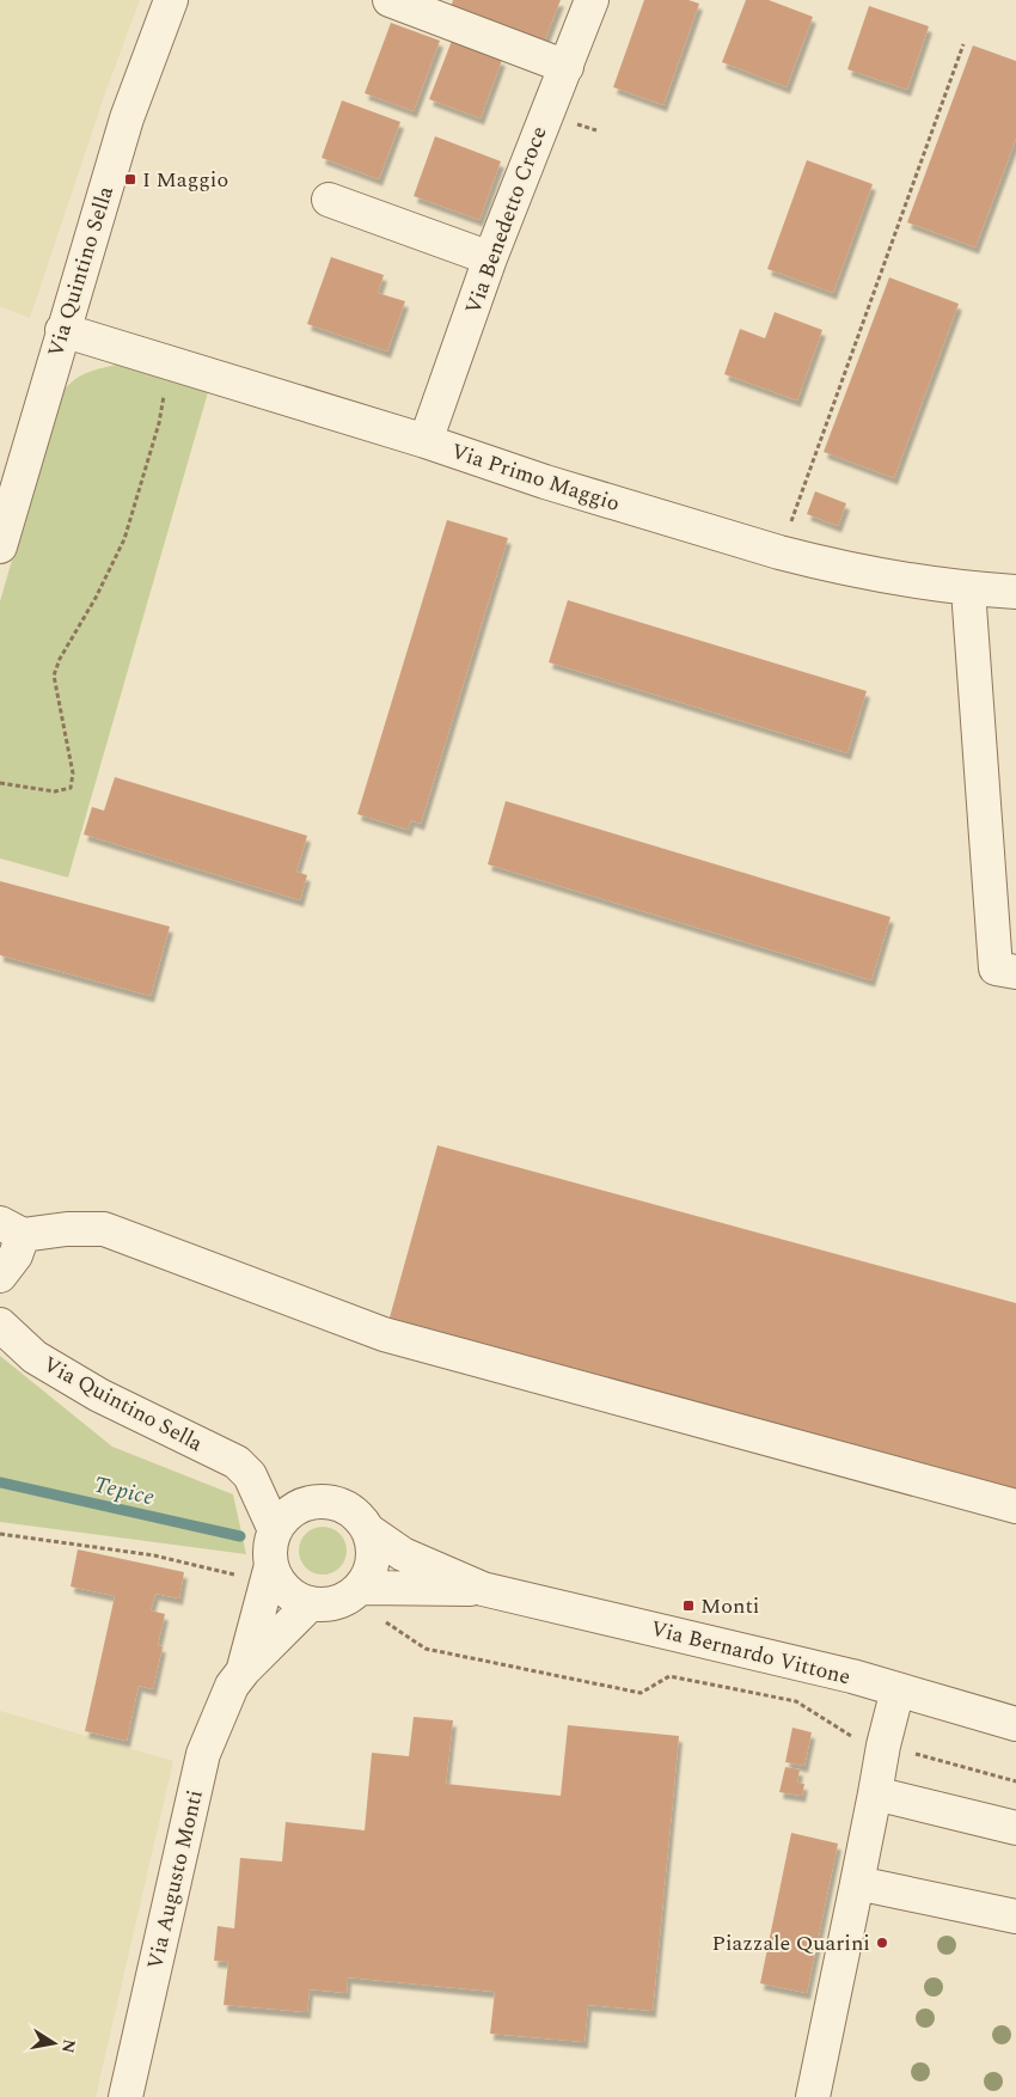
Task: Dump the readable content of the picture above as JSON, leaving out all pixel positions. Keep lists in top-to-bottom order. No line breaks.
{"streets":{"street":["Via Benedetto Croce","Via Quintino Sella","Via Primo Maggio","Via Bernardo Vittone","Via Augusto Monti"]},"crossings":[["Via Benedetto Croce","Via Primo Maggio"],["Via Quintino Sella","Via Primo Maggio"],["Via Quintino Sella","Via Bernardo Vittone"],["Via Quintino Sella","Via Augusto Monti"],["Via Bernardo Vittone","Via Augusto Monti"]],"water":["Tepice"],"places":{"transit":["I Maggio","Monti"],"other":["Piazzale Quarini"]},"north":"right"}
